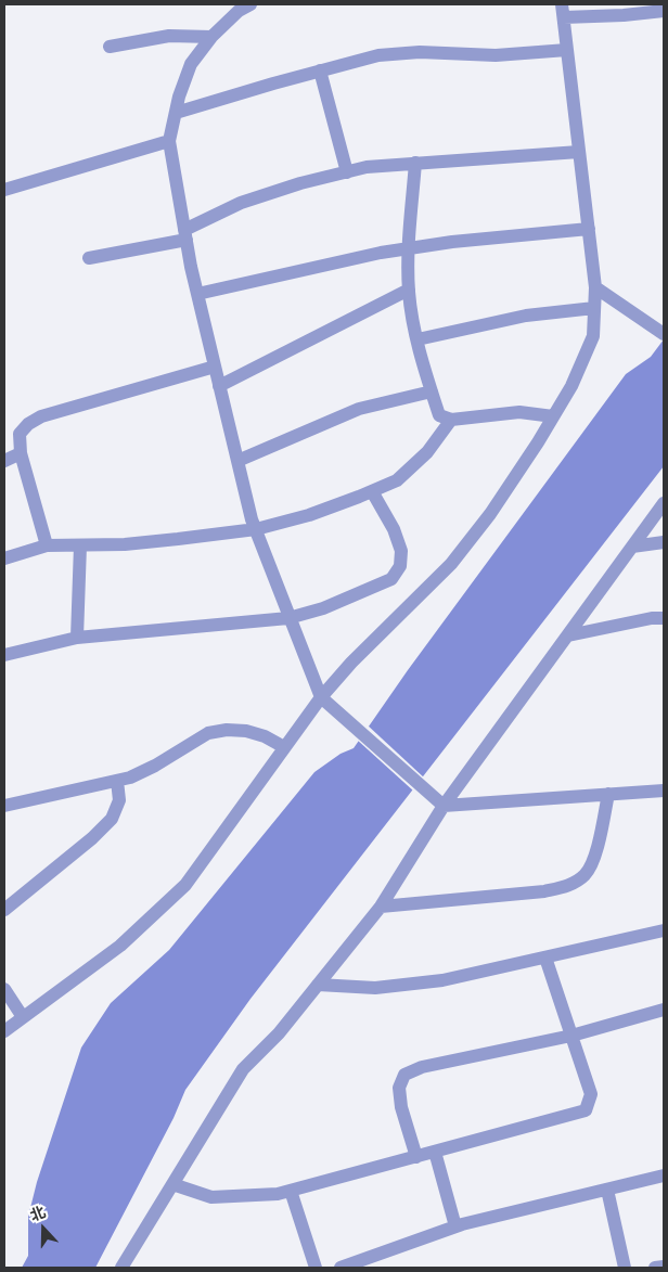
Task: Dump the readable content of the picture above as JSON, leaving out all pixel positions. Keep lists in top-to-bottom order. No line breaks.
{"north":"top"}
